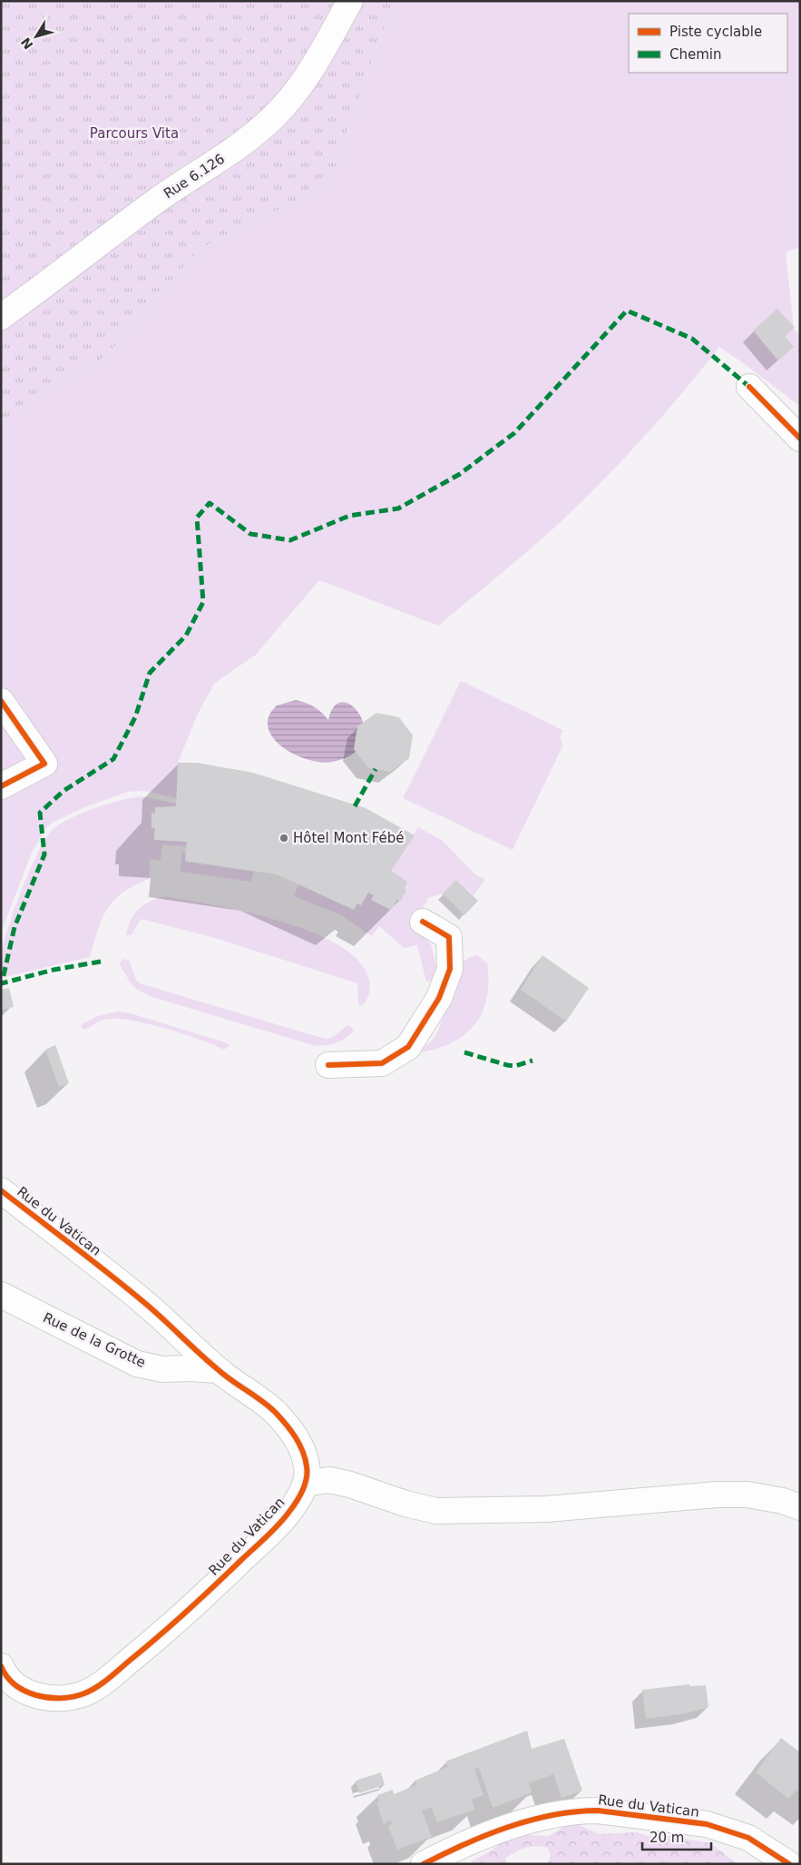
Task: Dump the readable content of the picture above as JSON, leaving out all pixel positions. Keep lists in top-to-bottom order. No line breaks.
{"streets":{"street":["Rue 6.126","Rue du Vatican","Rue de la Grotte"]},"crossings":[["Rue du Vatican","Rue de la Grotte"]],"parks":["Parcours Vita"],"places":["Hôtel Mont Fébé"],"legend":["Piste cyclable","Chemin"],"scale_bar":"20 m","north":"bottom left"}
